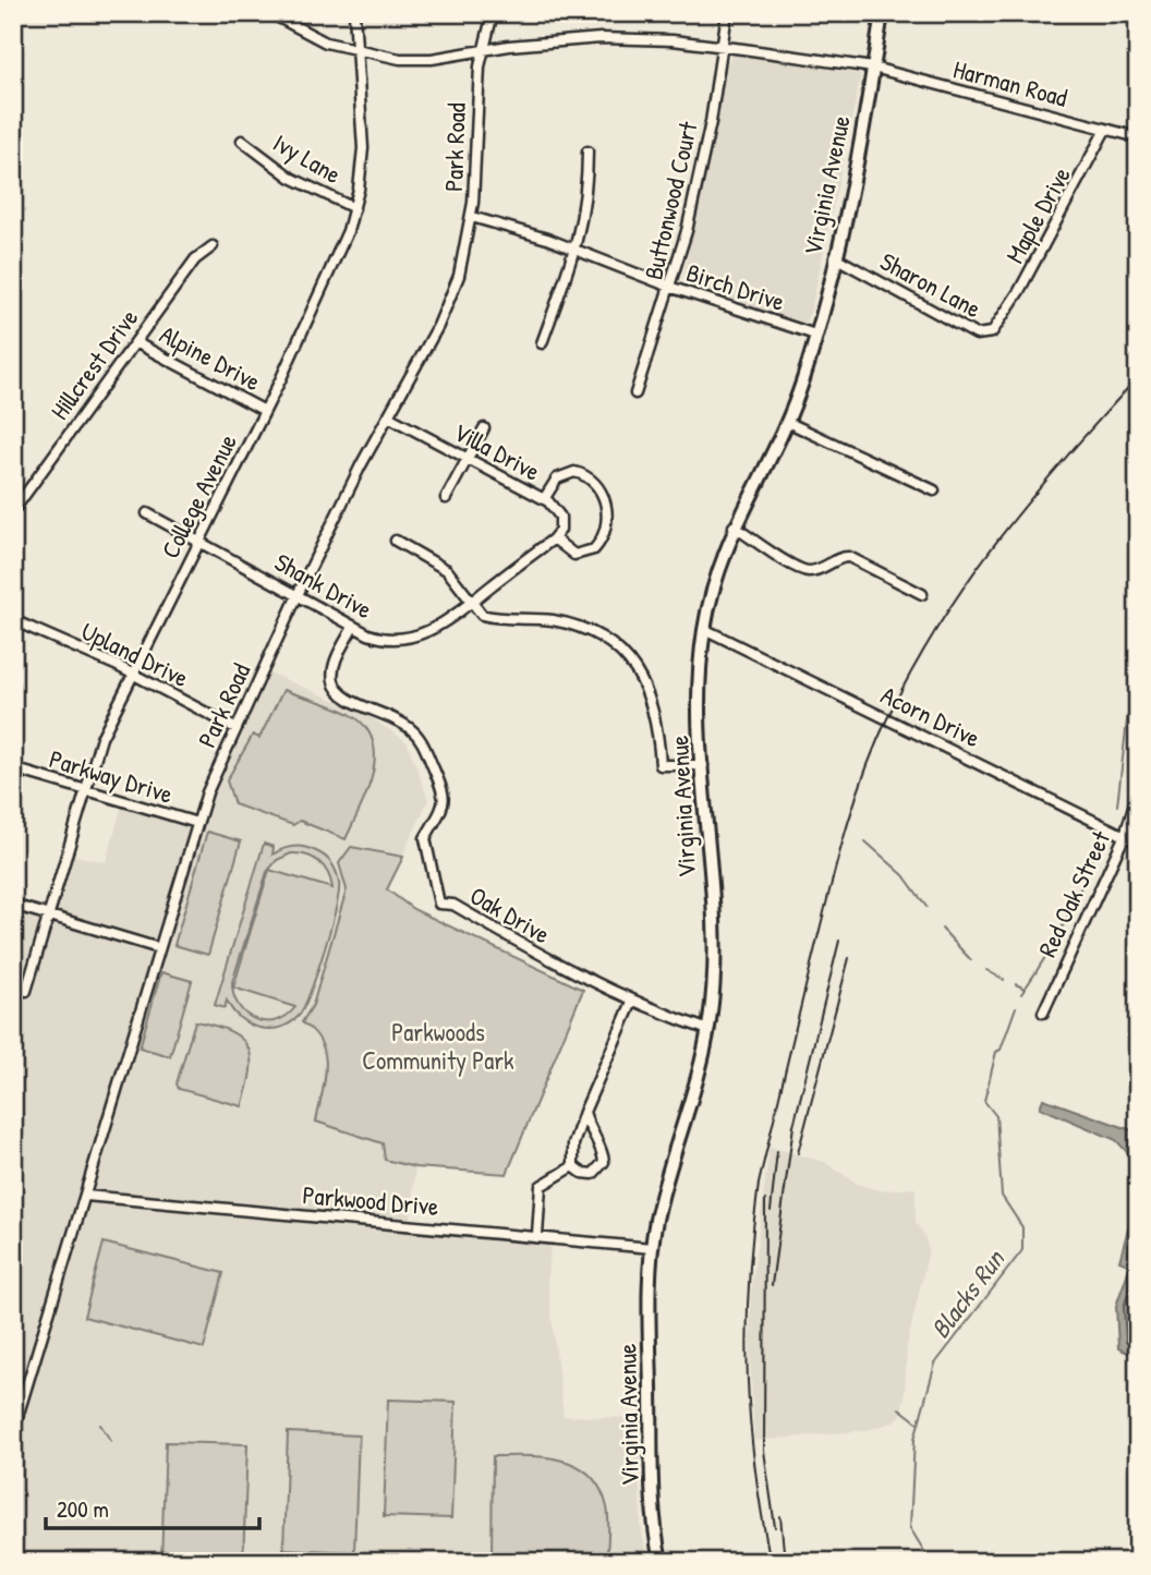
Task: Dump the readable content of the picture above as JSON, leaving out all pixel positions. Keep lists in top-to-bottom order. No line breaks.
{"streets":{"main road":["Virginia Avenue"],"street":["Harman Road","Park Road","Ivy Lane","Buttonwood Court","Maple Drive","Sharon Lane","Birch Drive","Alpine Drive","Hillcrest Drive","Villa Drive","College Avenue","Shank Drive","Upland Drive","Acorn Drive","Parkway Drive","Red Oak Street","Oak Drive","Parkwood Drive"]},"crossings":[["Harman Road","Park Road"],["Harman Road","Virginia Avenue"],["Harman Road","Buttonwood Court"],["Harman Road","Maple Drive"],["Harman Road","College Avenue"],["Park Road","Birch Drive"],["Park Road","Villa Drive"],["Park Road","Shank Drive"],["Park Road","Upland Drive"],["Park Road","Parkway Drive"],["Park Road","Parkwood Drive"],["Ivy Lane","College Avenue"],["Virginia Avenue","Sharon Lane"],["Virginia Avenue","Birch Drive"],["Virginia Avenue","Acorn Drive"],["Virginia Avenue","Oak Drive"],["Virginia Avenue","Parkwood Drive"],["Buttonwood Court","Birch Drive"],["Maple Drive","Sharon Lane"],["Alpine Drive","Hillcrest Drive"],["Alpine Drive","College Avenue"],["Villa Drive","Shank Drive"],["College Avenue","Shank Drive"],["College Avenue","Upland Drive"],["College Avenue","Parkway Drive"],["Shank Drive","Oak Drive"],["Acorn Drive","Red Oak Street"]],"water":["Blacks Run"],"parks":["Parkwoods Community Park"],"scale_bar":"200 m"}
